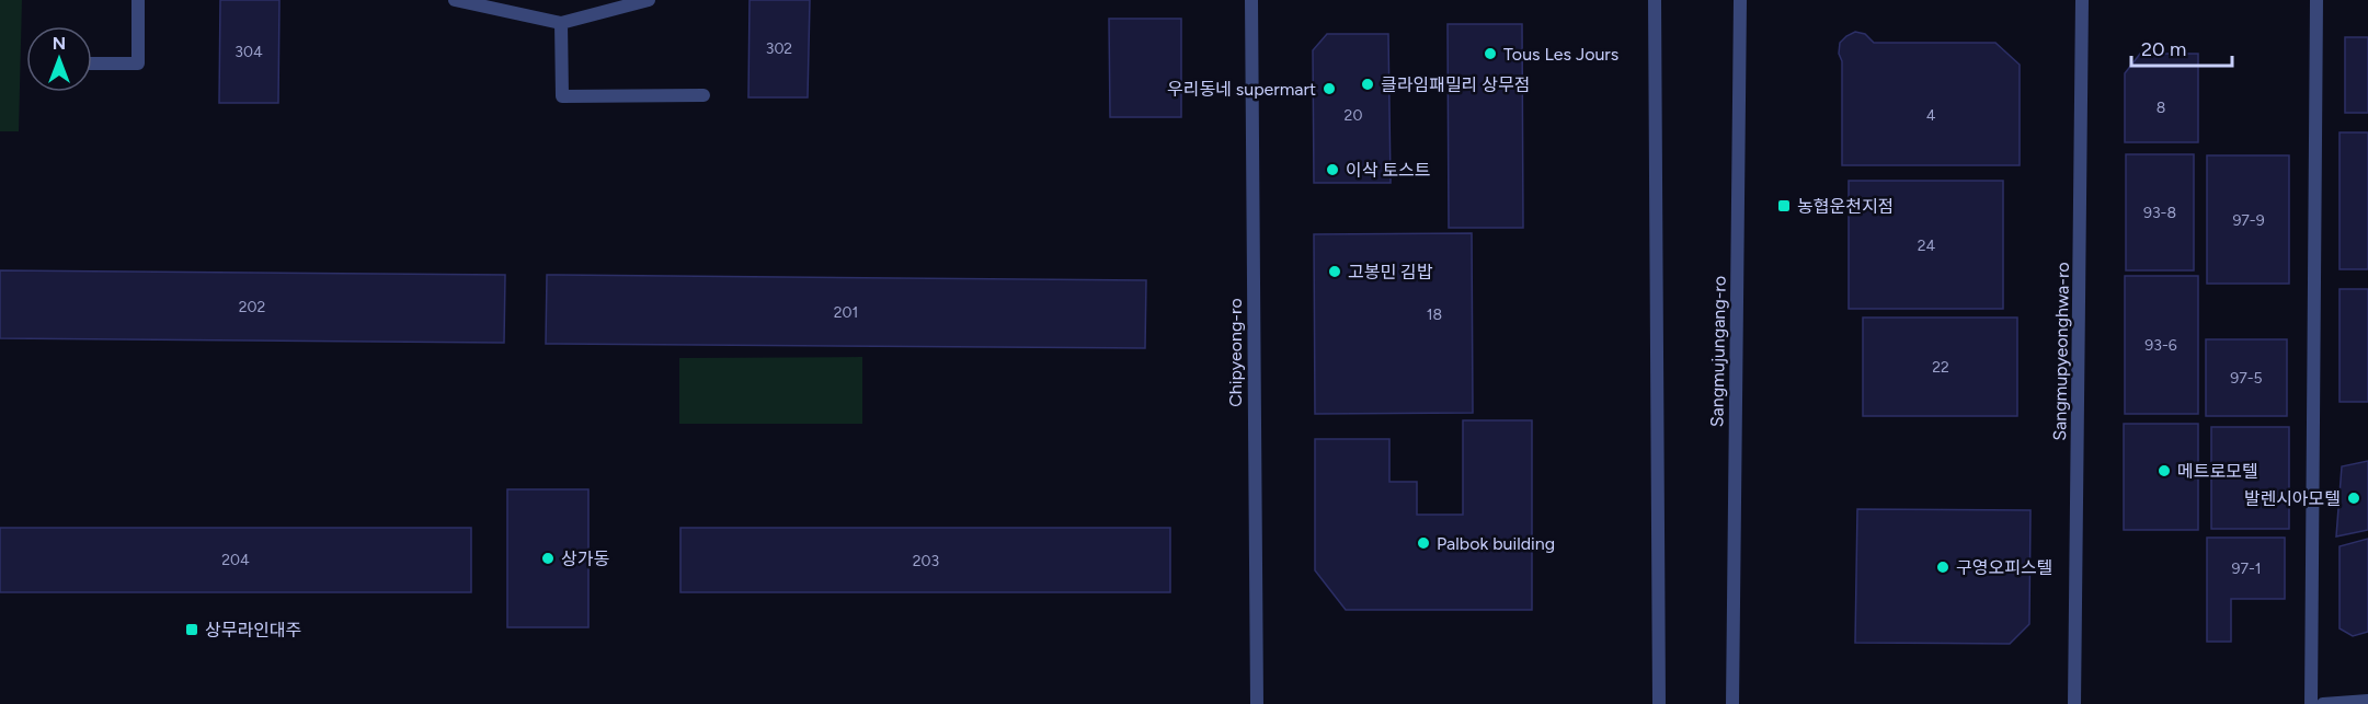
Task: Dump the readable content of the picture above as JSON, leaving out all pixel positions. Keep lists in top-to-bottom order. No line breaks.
{"streets":{"street":["Sangmujungang-ro","Sangmupyeonghwa-ro","Chipyeong-ro"]},"places":{"other":["Tous Les Jours","클라임패밀리 상무점","우리동네 supermart","이삭 토스트","고봉민 김밥","메트로모텔","발렌시아모텔","Palbok building","상가동","구영오피스텔"],"transit":["농협운천지점","상무라인대주"]},"house_numbers":["302","304","8","20","4","93-8","97-9","24","202","201","18","93-6","22","97-5","204","203","97-1"],"scale_bar":"20 m","north":"top"}
